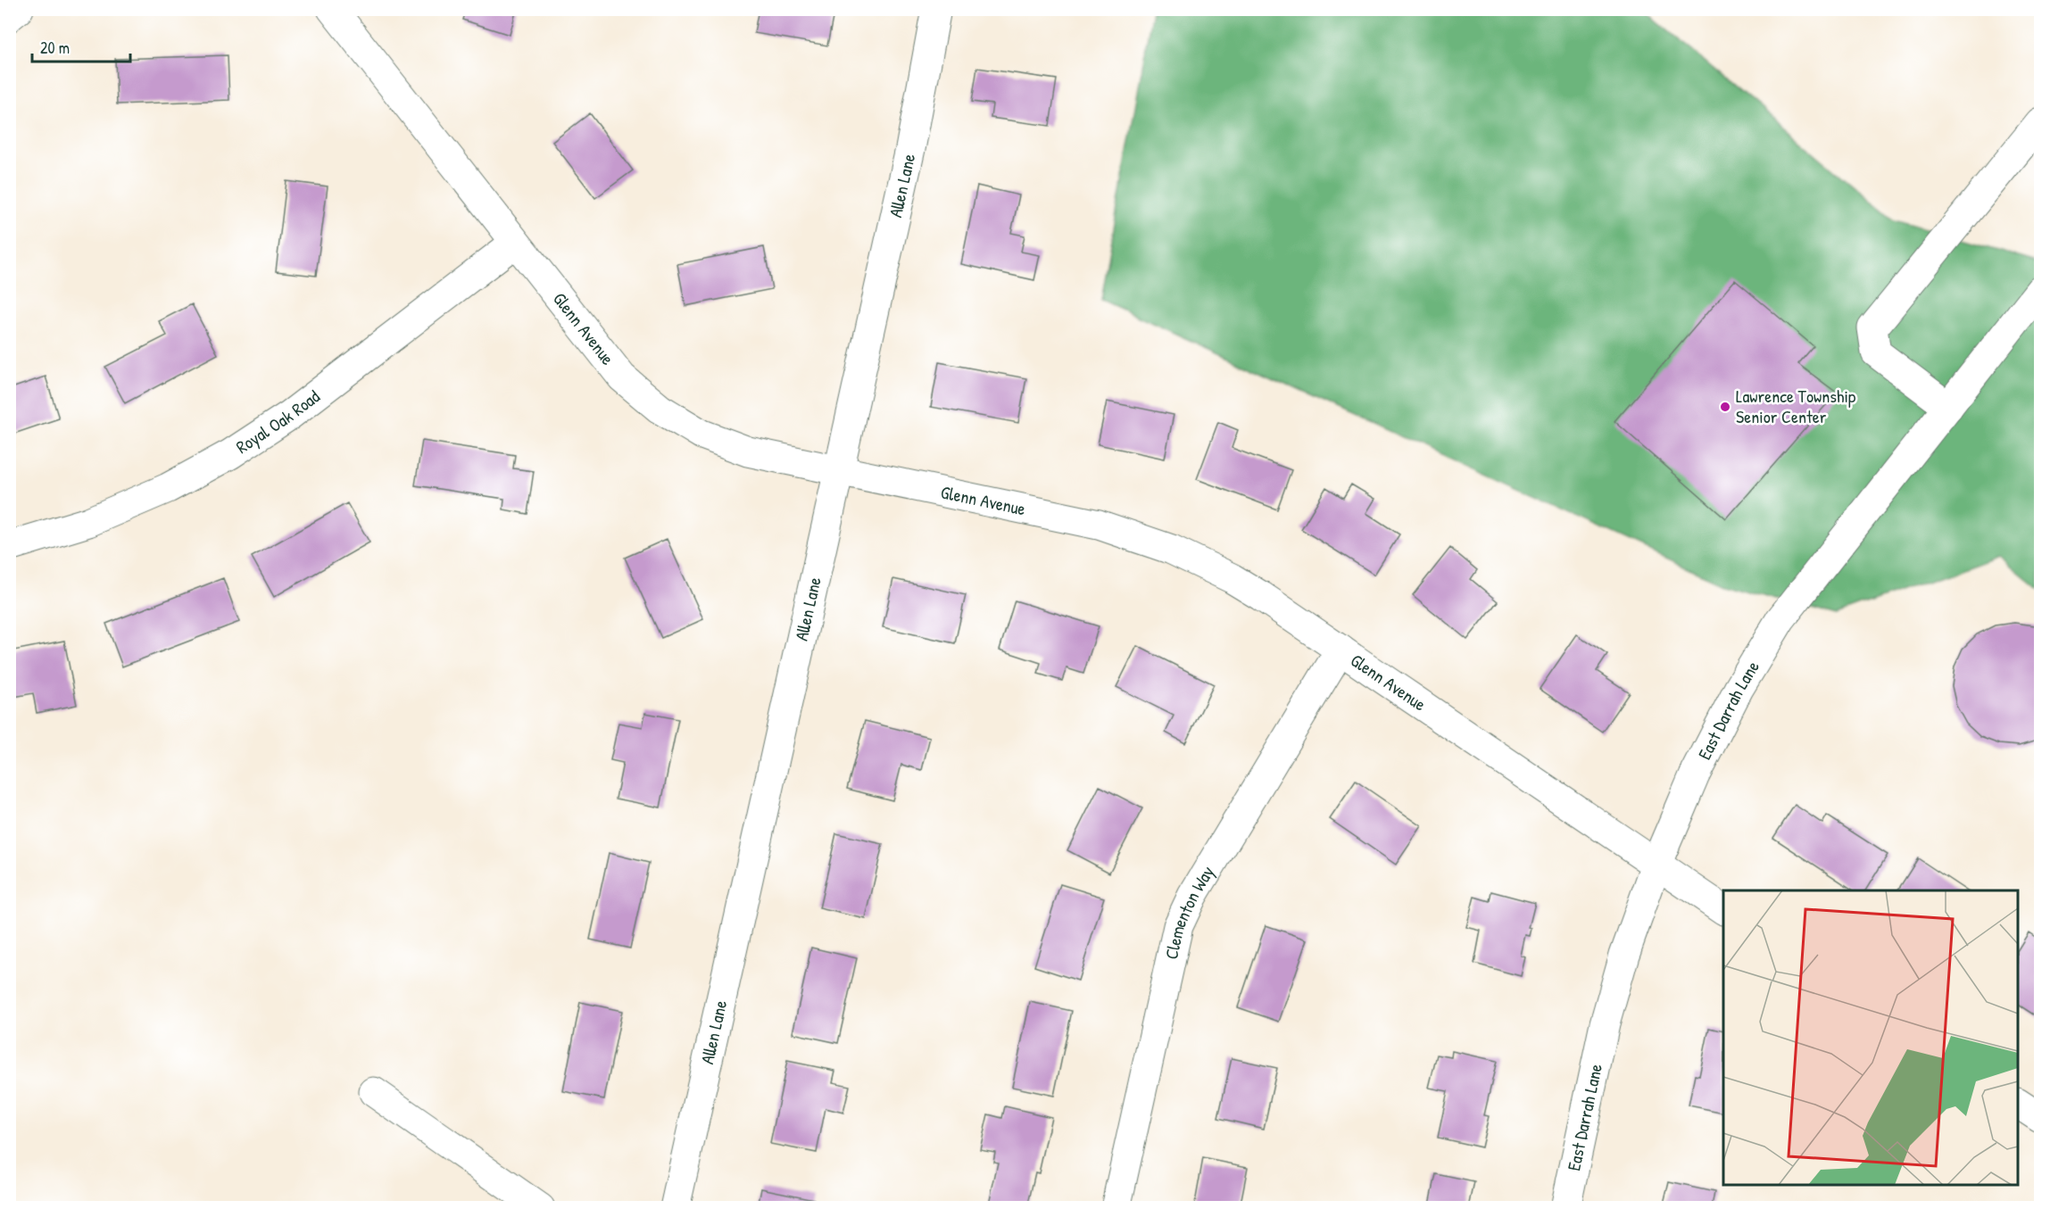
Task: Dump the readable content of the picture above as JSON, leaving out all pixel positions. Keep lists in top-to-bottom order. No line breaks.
{"streets":{"street":["Allen Lane","Glenn Avenue","Royal Oak Road","East Darrah Lane","Clementon Way"]},"crossings":[["Allen Lane","Glenn Avenue"],["Glenn Avenue","Royal Oak Road"],["Glenn Avenue","East Darrah Lane"],["Glenn Avenue","Clementon Way"]],"places":["Lawrence Township Senior Center"],"scale_bar":"20 m"}
